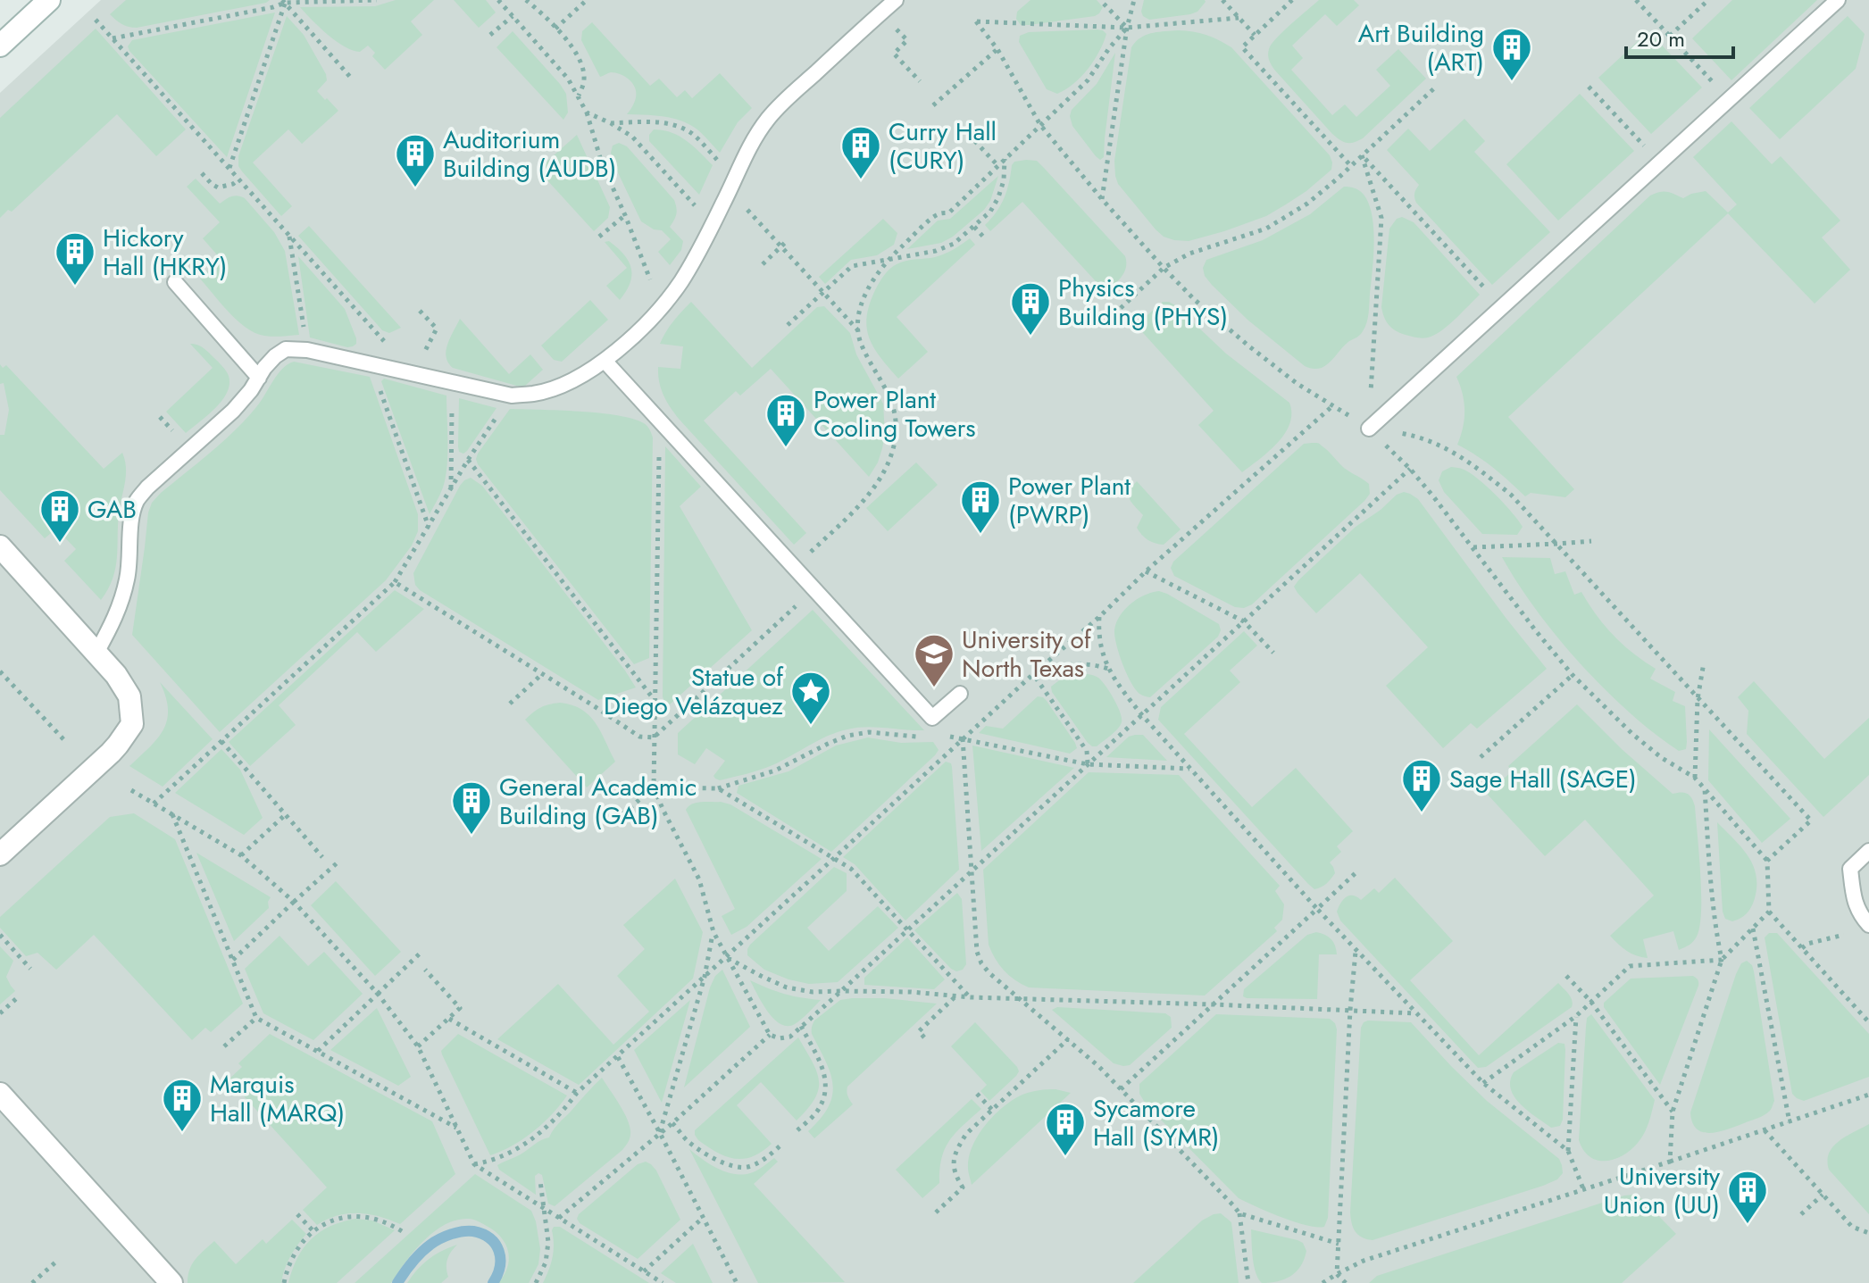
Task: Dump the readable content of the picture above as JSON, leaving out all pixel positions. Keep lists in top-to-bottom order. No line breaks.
{"places":{"building":["Art Building (ART)","Curry Hall (CURY)","Auditorium Building (AUDB)","Hickory Hall (HKRY)","Physics Building (PHYS)","Power Plant Cooling Towers","Power Plant (PWRP)","GAB","Sage Hall (SAGE)","General Academic Building (GAB)","Marquis Hall (MARQ)","Sycamore Hall (SYMR)","University Union (UU)"],"school or university":["University of North Texas"],"place":["Statue of Diego Velázquez"]},"scale_bar":"20 m"}
